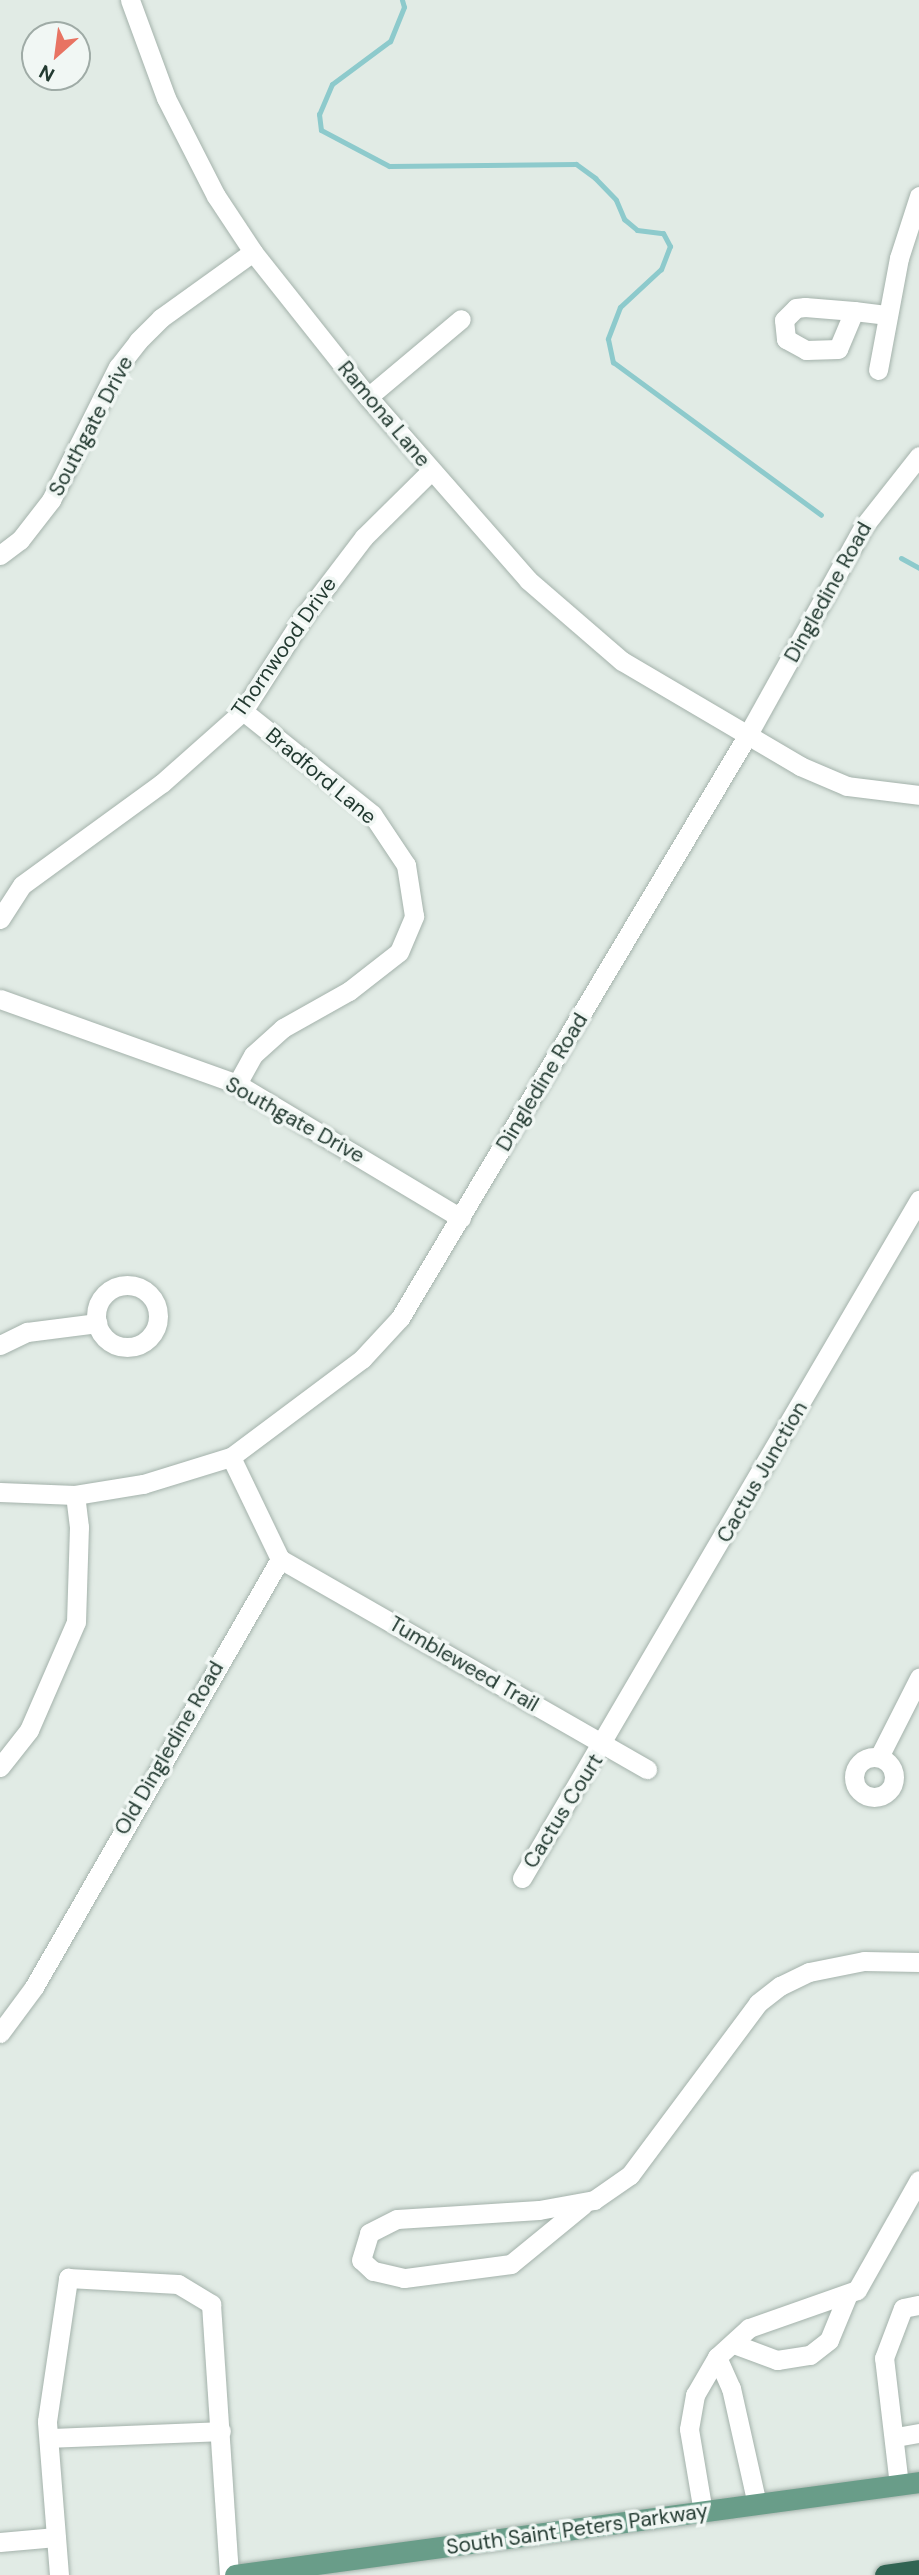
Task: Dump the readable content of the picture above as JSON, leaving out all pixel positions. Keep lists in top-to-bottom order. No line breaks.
{"streets":{"main road":["South Saint Peters Parkway"],"street":["Ramona Lane","Southgate Drive","Dingledine Road","Thornwood Drive","Bradford Lane","Cactus Junction","Tumbleweed Trail","Old Dingledine Road","Cactus Court"]},"crossings":[["Ramona Lane","Southgate Drive"],["Ramona Lane","Dingledine Road"],["Ramona Lane","Thornwood Drive"],["Southgate Drive","Dingledine Road"],["Southgate Drive","Bradford Lane"],["Thornwood Drive","Bradford Lane"],["Cactus Junction","Tumbleweed Trail"],["Cactus Junction","Cactus Court"],["Tumbleweed Trail","Old Dingledine Road"],["Tumbleweed Trail","Cactus Court"]],"north":"bottom left"}
